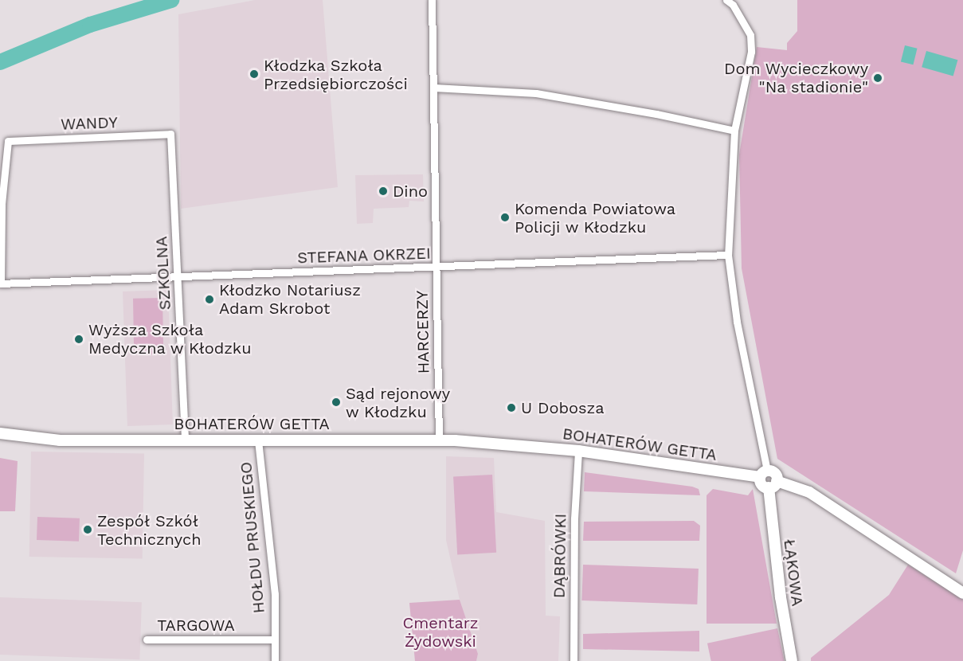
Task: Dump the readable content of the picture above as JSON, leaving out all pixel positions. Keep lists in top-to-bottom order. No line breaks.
{"streets":{"street":["WANDY","STEFANA OKRZEI","SZKOLNA","HARCERZY","BOHATERÓW GETTA","HOŁDU PRUSKIEGO","DĄBRÓWKI","ŁĄKOWA","TARGOWA"]},"crossings":[["WANDY","STEFANA OKRZEI"],["WANDY","SZKOLNA"],["STEFANA OKRZEI","SZKOLNA"],["STEFANA OKRZEI","HARCERZY"],["SZKOLNA","BOHATERÓW GETTA"],["HARCERZY","BOHATERÓW GETTA"],["BOHATERÓW GETTA","HOŁDU PRUSKIEGO"],["BOHATERÓW GETTA","DĄBRÓWKI"],["HOŁDU PRUSKIEGO","TARGOWA"]],"parks":["Cmentarz Żydowski"],"places":["Kłodzka Szkoła Przedsiębiorczości","Dom Wycieczkowy \"Na stadionie\"","Dino","Komenda Powiatowa Policji w Kłodzku","Kłodzko Notariusz Adam Skrobot","Wyższa Szkoła Medyczna w Kłodzku","Sąd rejonowy w Kłodzku","U Dobosza","Zespół Szkół Technicznych"]}
